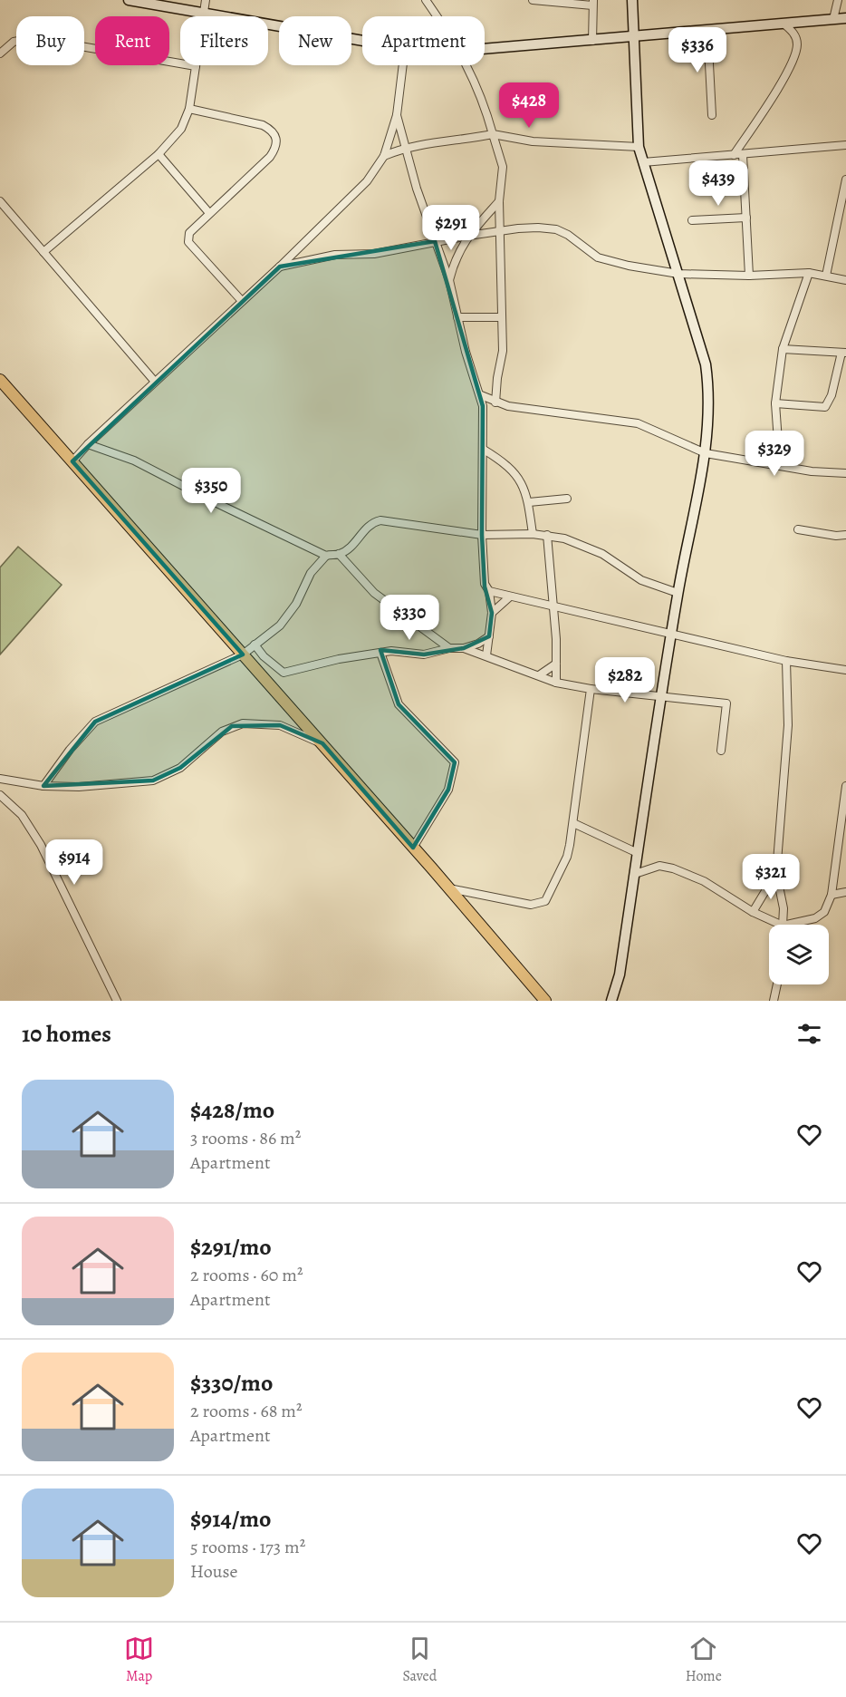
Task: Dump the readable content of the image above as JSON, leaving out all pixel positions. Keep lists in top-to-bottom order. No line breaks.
{"page":{"chip":["Buy","Rent","Filters","New","Apartment"],"price":["$336","$428","$439","$291","$329","$350","$330","$282","$914","$321"],"heading":"10 homes","list":[{"name":"$428/mo","note":"3 rooms · 86 m² · Apartment"},{"name":"$291/mo","note":"2 rooms · 60 m² · Apartment"},{"name":"$330/mo","note":"2 rooms · 68 m² · Apartment"},{"name":"$914/mo","note":"5 rooms · 173 m² · House"}],"tabs":["Map","Saved","Home"]}}
